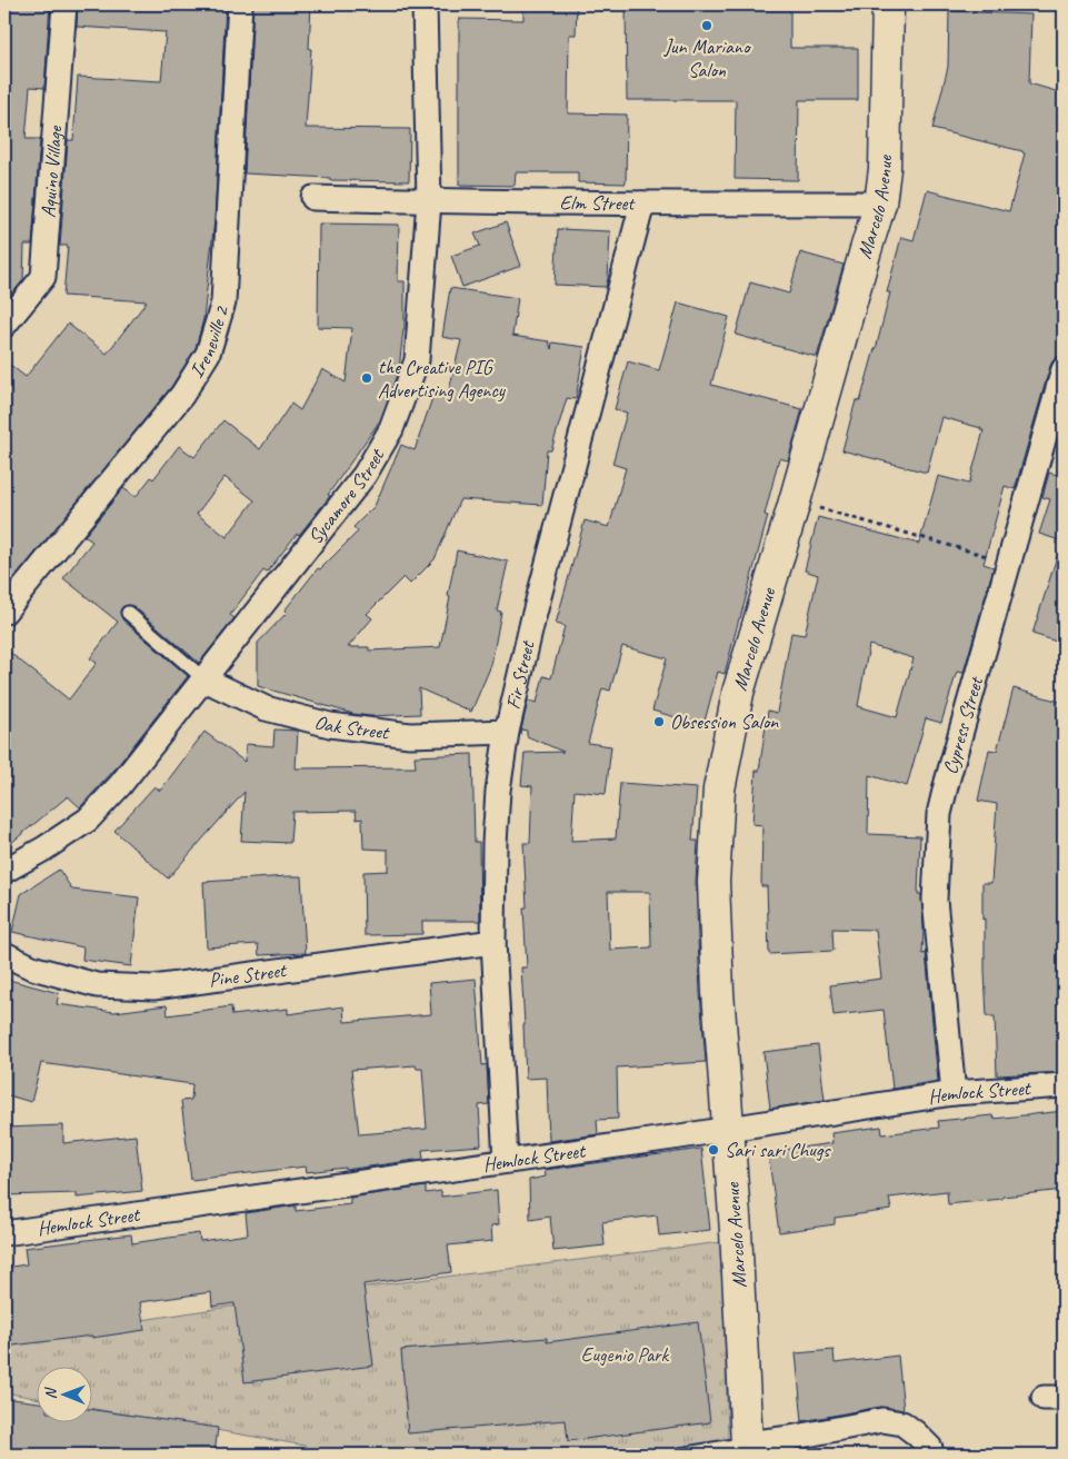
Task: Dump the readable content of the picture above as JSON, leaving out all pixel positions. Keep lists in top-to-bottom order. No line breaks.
{"streets":{"street":["Aquino Village","Elm Street","Marcelo Avenue","Ireneville 2","Sycamore Street","Fir Street","Oak Street","Cypress Street","Pine Street","Hemlock Street"]},"crossings":[["Elm Street","Marcelo Avenue"],["Elm Street","Sycamore Street"],["Elm Street","Fir Street"],["Marcelo Avenue","Hemlock Street"],["Sycamore Street","Oak Street"],["Fir Street","Oak Street"],["Fir Street","Pine Street"],["Fir Street","Hemlock Street"],["Cypress Street","Hemlock Street"]],"parks":["Eugenio Park"],"places":["Jun Mariano Salon","the Creative PIG Advertising Agency","Obsession Salon","Sari sari Chugs"],"north":"left"}
